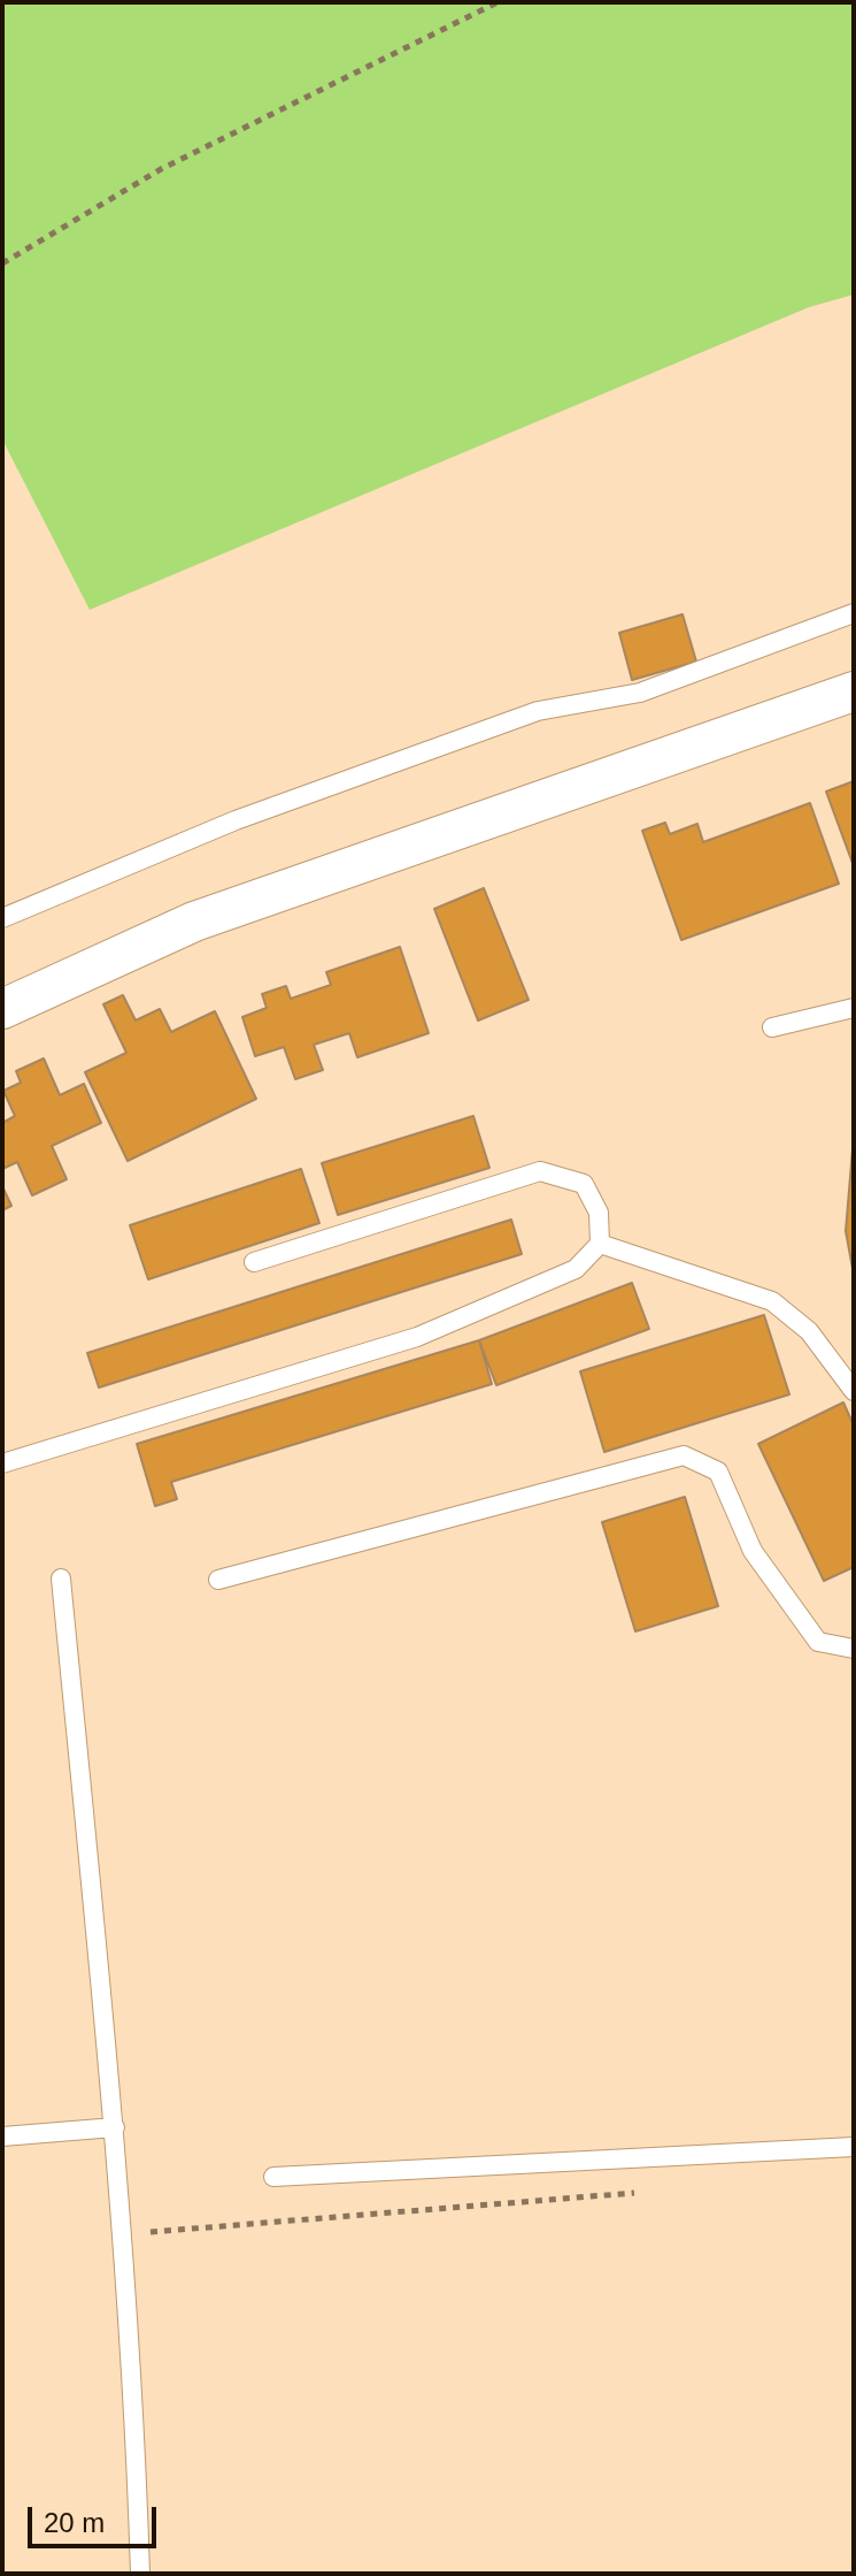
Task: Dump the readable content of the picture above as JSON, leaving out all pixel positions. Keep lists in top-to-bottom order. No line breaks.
{"scale_bar":"20 m"}
